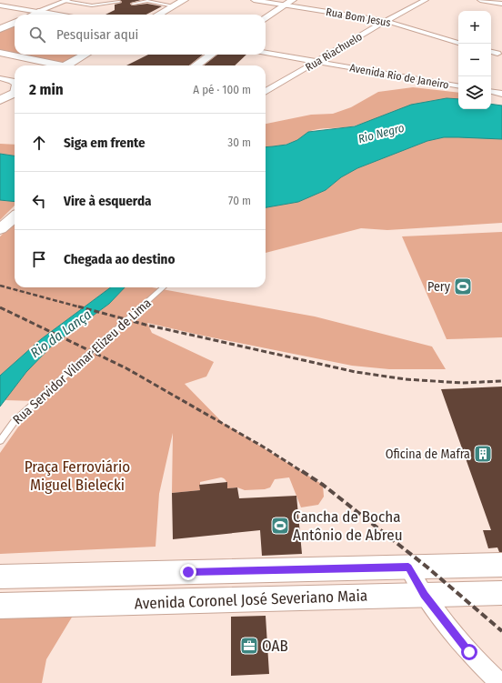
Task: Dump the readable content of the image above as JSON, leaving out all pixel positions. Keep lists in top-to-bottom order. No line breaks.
{"streets":{"main road":["Avenida Coronel José Severiano Maia"],"street":["Rua Bom Jesus","Rua Riachuelo","Avenida Rio de Janeiro"],"lane":["Rua Servidor Vilmar Elizeu de Lima"]},"crossings":[["Rua Bom Jesus","Rua Riachuelo"],["Rua Riachuelo","Avenida Rio de Janeiro"]],"water":["Rio Negro","Rio da Lança"],"parks":["Praça Ferroviário Miguel Bielecki"],"places":{"sports":["Pery","Cancha de Bocha Antônio de Abreu"],"building":["Oficina de Mafra"],"office":["OAB"]},"page":{"map_buttons":["+","−"],"search":"Pesquisar aqui","heading":["2 min","A pé · 100 m"],"list":[["Siga em frente","30 m"],["Vire à esquerda","70 m"],"Chegada ao destino"]}}
